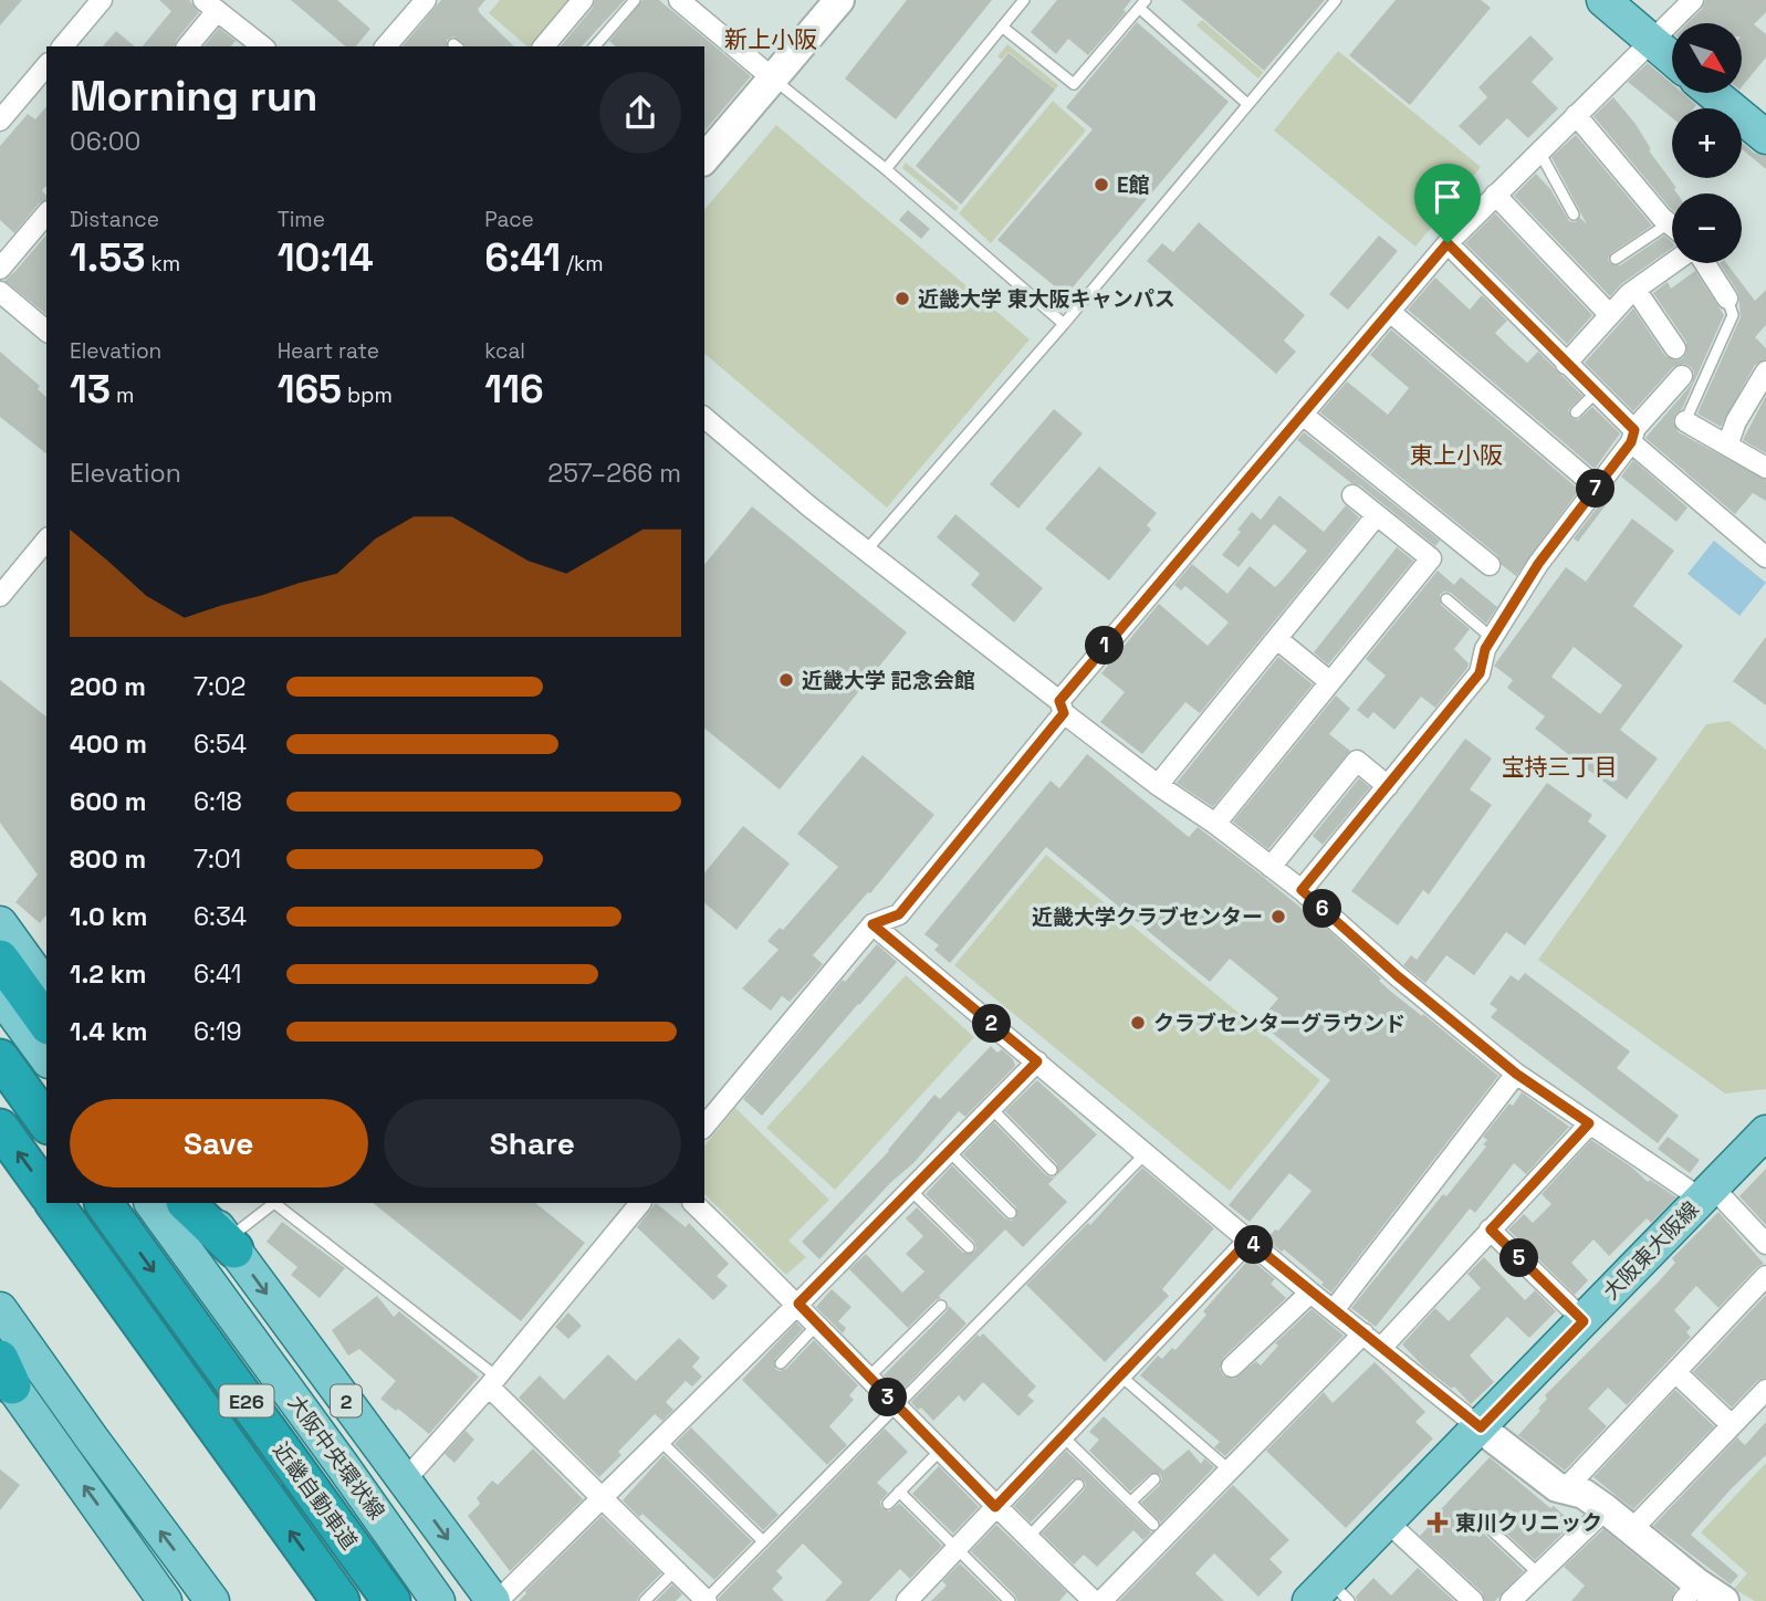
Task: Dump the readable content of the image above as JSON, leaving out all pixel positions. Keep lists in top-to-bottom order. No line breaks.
{"streets":{"highway":["E26","近畿自動車道"],"main road":["大阪東大阪線","2","大阪中央環状線"]},"districts":["新上小阪","東上小阪","宝持三丁目"],"places":{"other":["E館","近畿大学 東大阪キャンパス","近畿大学 記念会館","近畿大学クラブセンター","クラブセンターグラウンド"],"health":["東川クリニック"]},"north":"bottom right","page":{"map_buttons":["+","−"],"heading":["Morning run","06:00"],"stats":[["Distance","1.53 km"],["Time","10:14"],["Pace","6:41 /km"],["Elevation","13 m"],["Heart rate","165 bpm"],["kcal","116"]],"chart":["Elevation","257–266 m"],"pins":["7","1","6","2","4","5","3"],"list":[{"name":"200 m","note":"7:02"},{"name":"400 m","note":"6:54"},{"name":"600 m","note":"6:18"},{"name":"800 m","note":"7:01"},{"name":"1.0 km","note":"6:34"},{"name":"1.2 km","note":"6:41"},{"name":"1.4 km","note":"6:19"}],"buttons":["Save","Share"]}}
